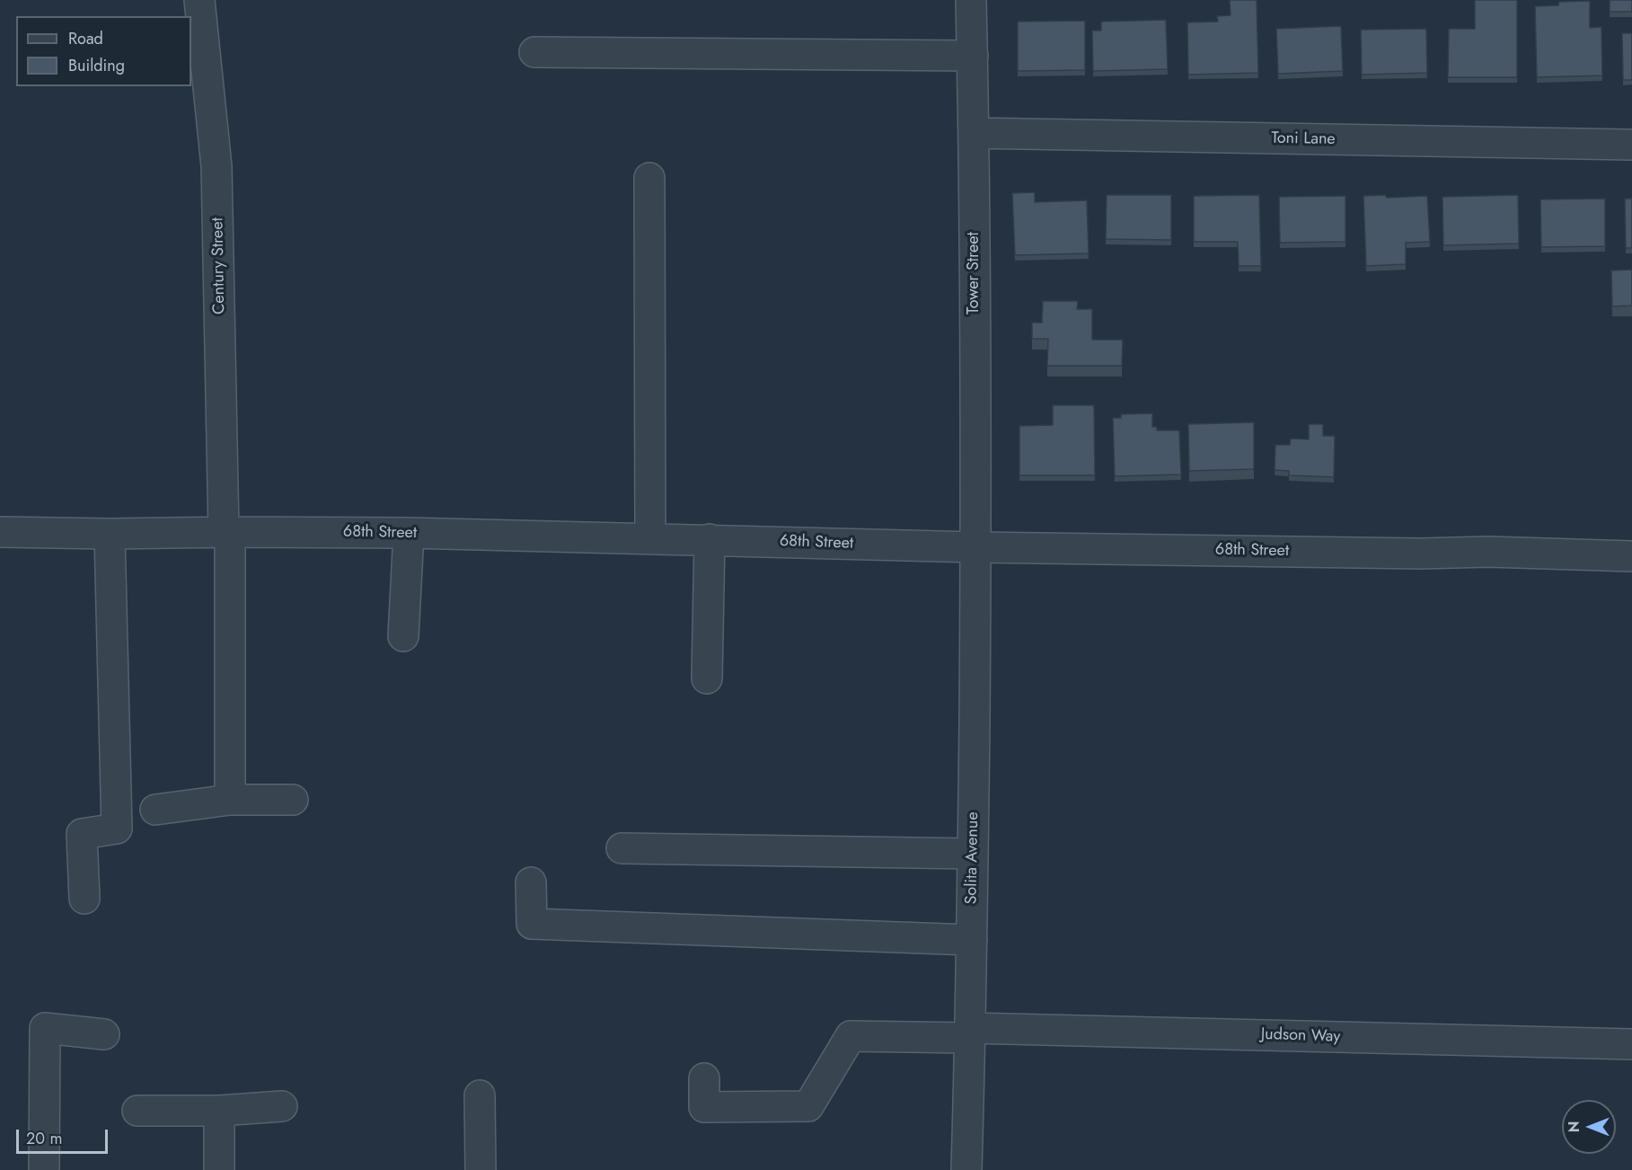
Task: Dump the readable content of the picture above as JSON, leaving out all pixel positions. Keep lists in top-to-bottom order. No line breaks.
{"streets":{"street":["Toni Lane","Century Street","Tower Street","68th Street","Solita Avenue","Judson Way"]},"crossings":[["Toni Lane","Tower Street"],["Century Street","68th Street"],["Tower Street","68th Street"],["Tower Street","Solita Avenue"],["68th Street","Solita Avenue"],["Solita Avenue","Judson Way"]],"legend":["Road","Building"],"scale_bar":"20 m","north":"left"}
